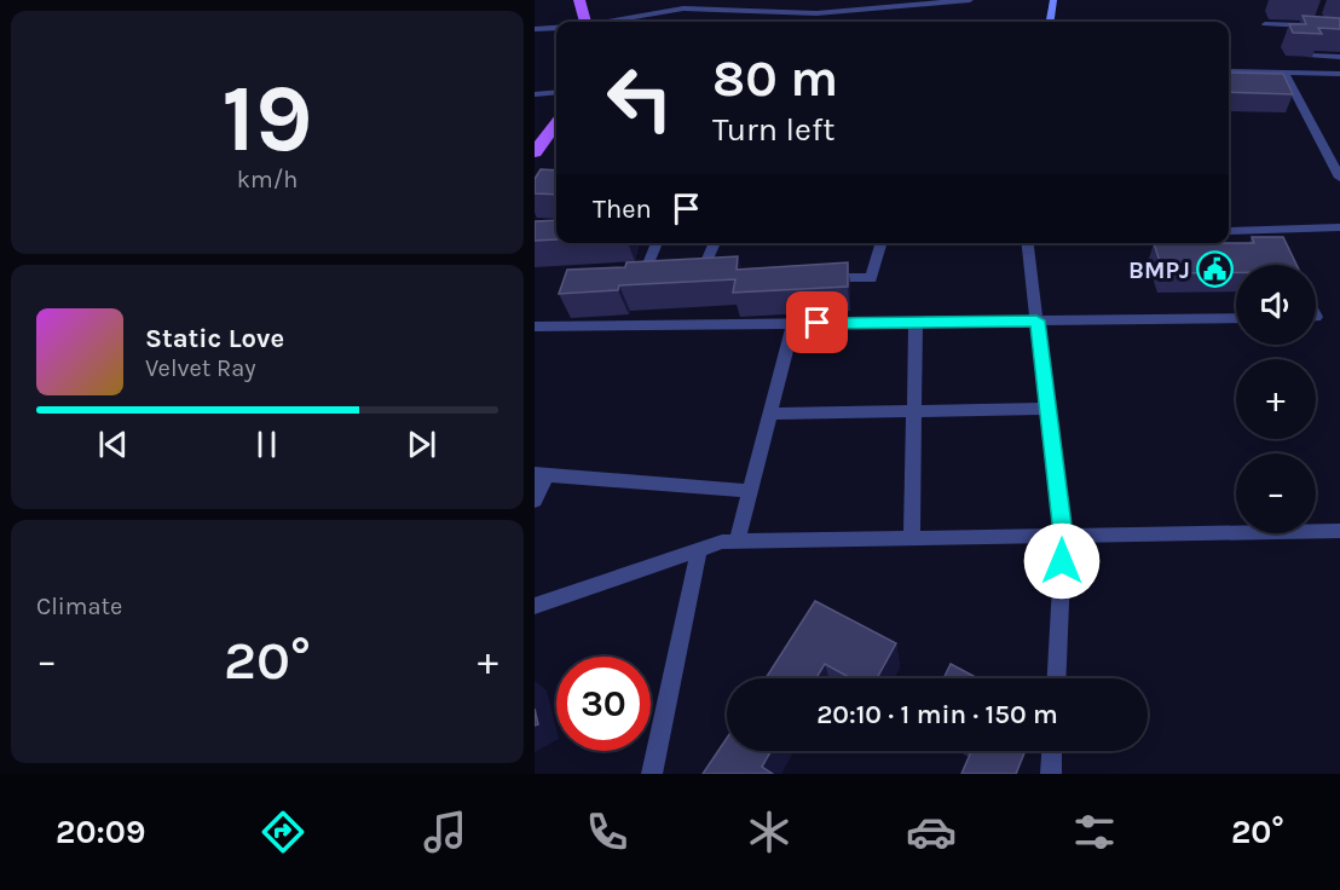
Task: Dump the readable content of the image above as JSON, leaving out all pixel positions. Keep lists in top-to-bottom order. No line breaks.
{"places":{"public building":["BMPJ"]},"page":{"tile":[["19","km/h"],"Climate"],"turn":["80 m","Turn left"],"then":"Then","map_buttons":["+","−"],"song":["Static Love","Velvet Ray"],"heat":["−","20°","+"],"limit":"30","trip":"20:10 · 1 min · 150 m","tabs":["20:09","20°"]}}
